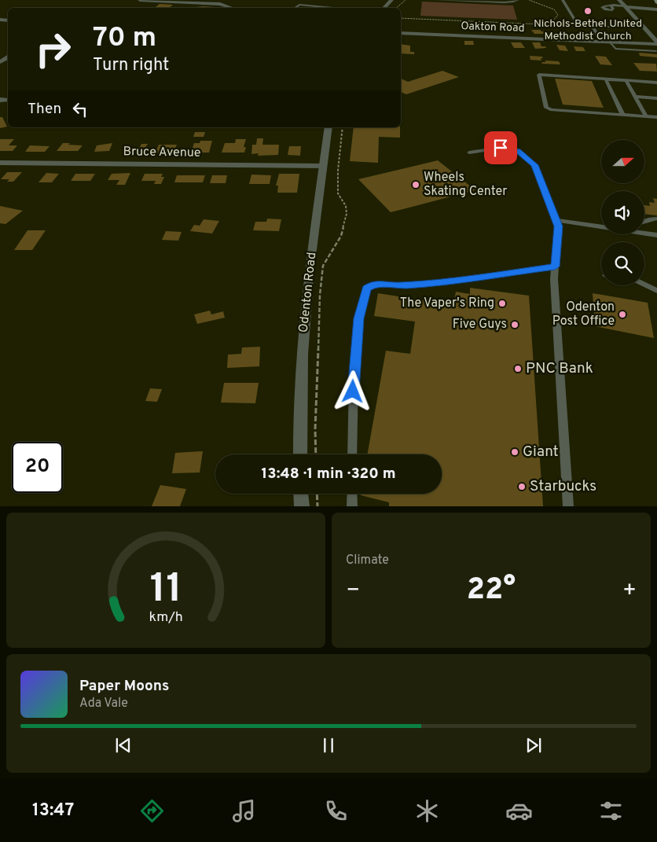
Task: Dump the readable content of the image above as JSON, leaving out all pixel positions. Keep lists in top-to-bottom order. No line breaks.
{"streets":{"street":["Oakton Road","Bruce Avenue","Odenton Road"]},"crossings":[["Bruce Avenue","Odenton Road"]],"places":["Nichols-Bethel United Methodist Church","Wheels Skating Center","The Vaper's Ring","Odenton Post Office","Five Guys","PNC Bank","Giant","Starbucks"],"north":"right","page":{"turn":["70 m","Turn right"],"then":"Then","limit":"20","trip":"13:48 · 1 min · 320 m","tile":"Climate","heat":["−","22°","+"],"song":["Paper Moons","Ada Vale"],"tabs":"13:47","gauge":["11","km/h"]}}
